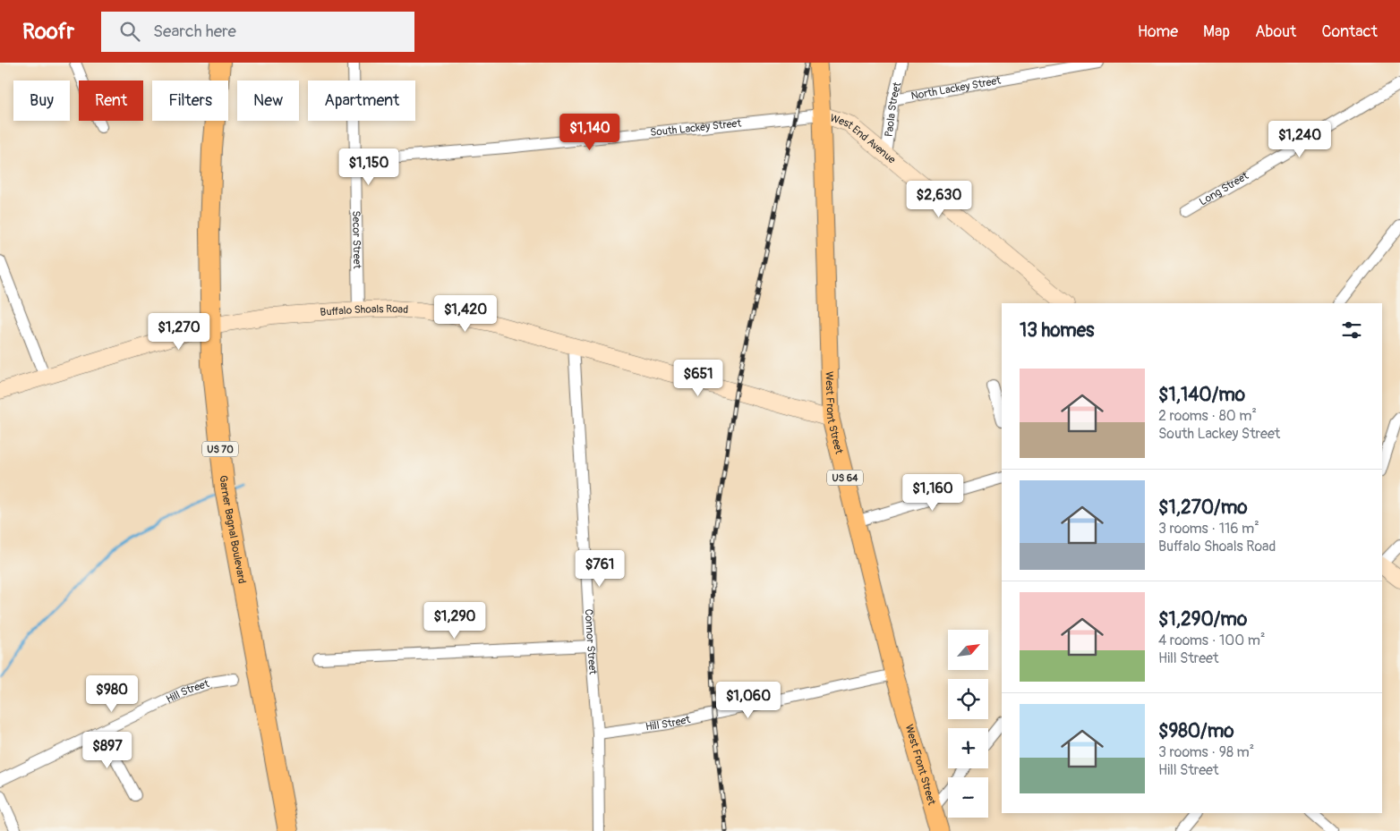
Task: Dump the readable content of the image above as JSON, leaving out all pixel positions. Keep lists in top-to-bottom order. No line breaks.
{"streets":{"highway":["US 70","Garner Bagnal Boulevard"],"main road":["West Front Street","US 64"],"street":["North Lackey Street","Paola Street","South Lackey Street","West End Avenue","Long Street","Secor Street","Buffalo Shoals Road","Connor Street","Hill Street"]},"crossings":[["North Lackey Street","Paola Street"],["Paola Street","West End Avenue"],["South Lackey Street","West End Avenue"],["South Lackey Street","Secor Street"],["South Lackey Street","West Front Street"],["West End Avenue","West Front Street"],["Secor Street","Buffalo Shoals Road"],["Buffalo Shoals Road","West Front Street"],["Buffalo Shoals Road","Garner Bagnal Boulevard"],["Buffalo Shoals Road","Connor Street"],["West Front Street","Hill Street"],["Connor Street","Hill Street"]],"north":"top right","page":{"header":"Roofr","search":"Search here","nav":["Home","Map","About","Contact"],"chip":["Buy","Rent","Filters","New","Apartment"],"price":["$1,140","$1,240","$1,150","$2,630","$1,420","$1,270","$651","$1,160","$761","$1,290","$980","$1,060","$897"],"heading":"13 homes","list":[{"name":"$1,140/mo","note":"2 rooms · 80 m² · South Lackey Street"},{"name":"$1,270/mo","note":"3 rooms · 116 m² · Buffalo Shoals Road"},{"name":"$1,290/mo","note":"4 rooms · 100 m² · Hill Street"},{"name":"$980/mo","note":"3 rooms · 98 m² · Hill Street"}],"map_buttons":["+","−"]}}
